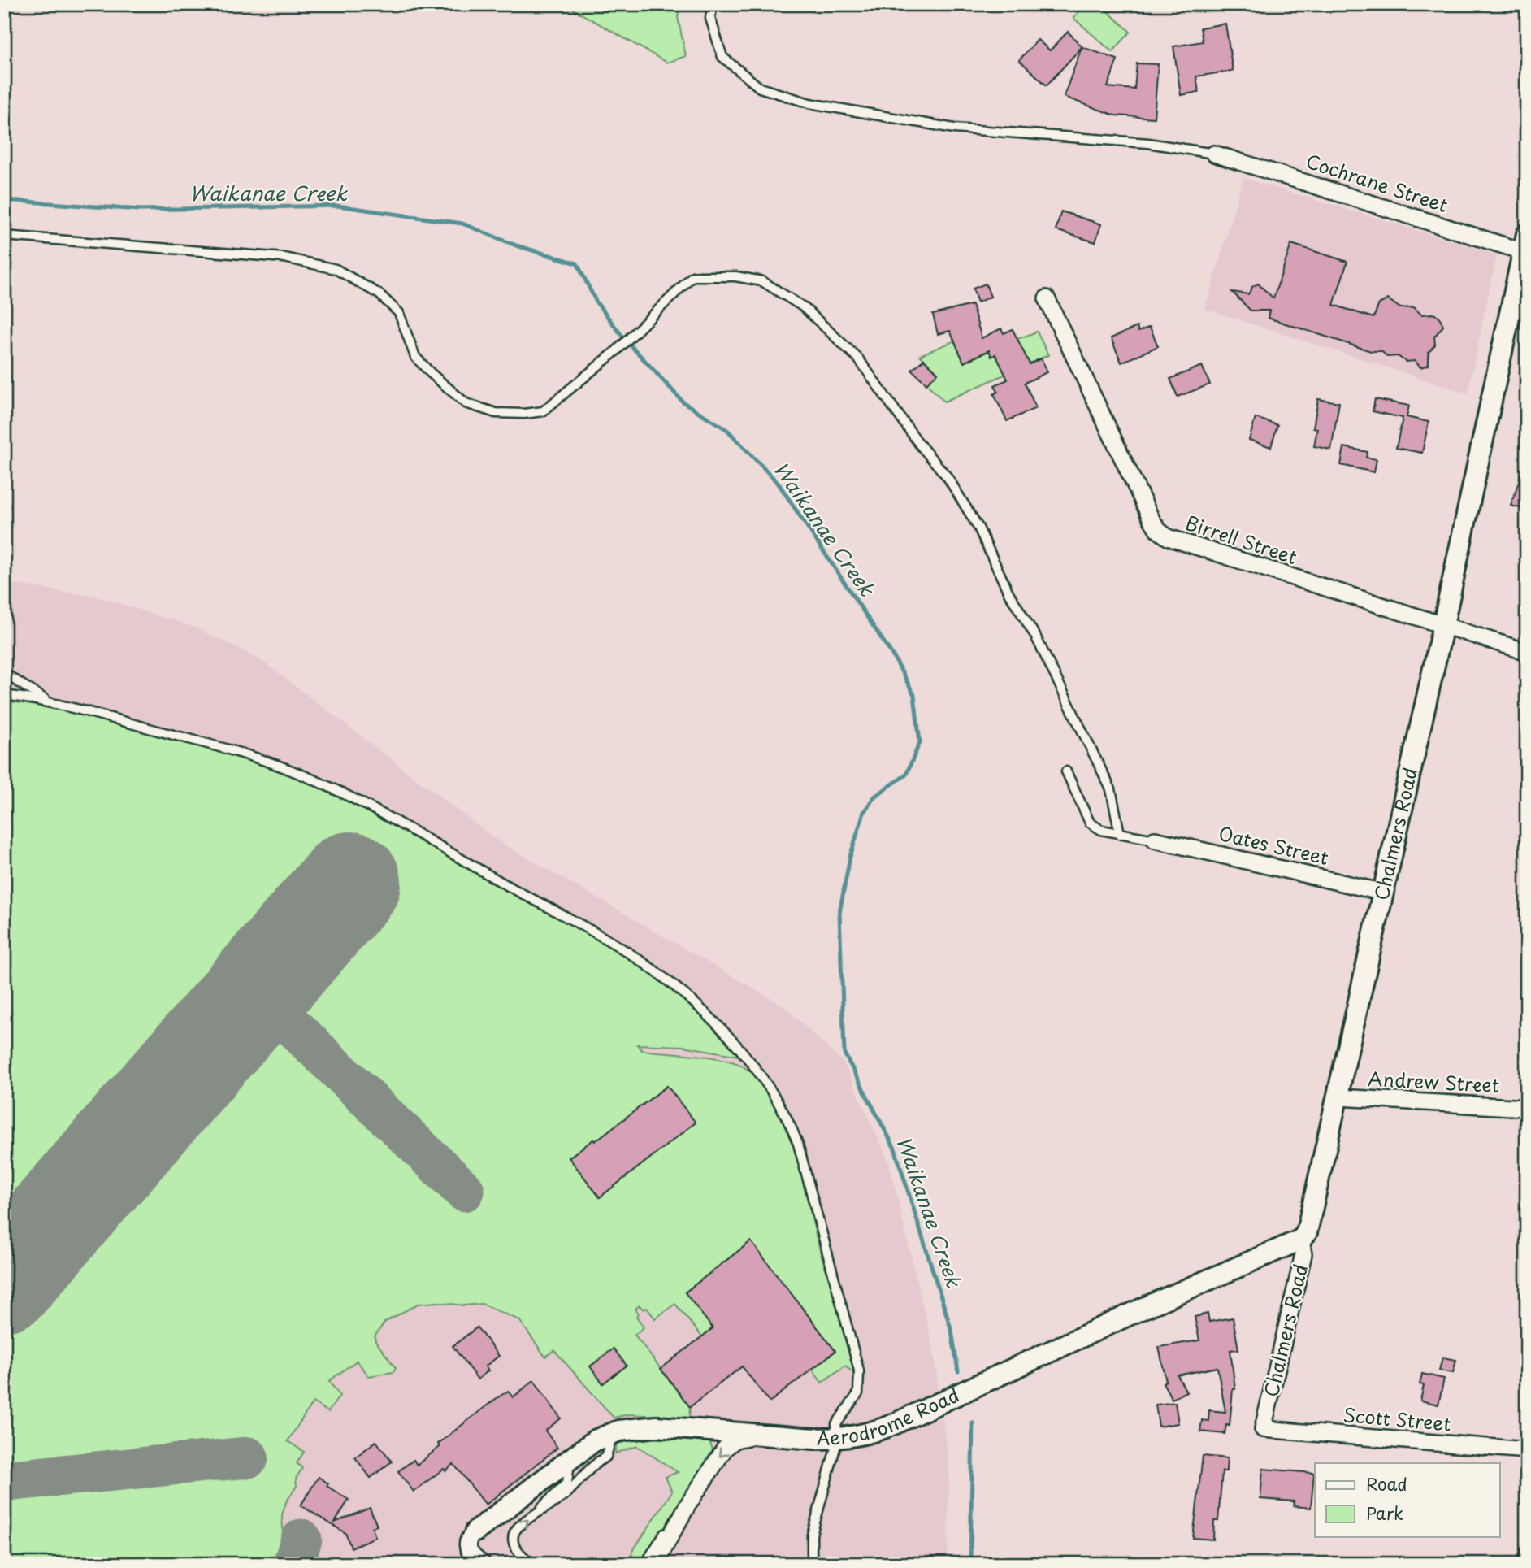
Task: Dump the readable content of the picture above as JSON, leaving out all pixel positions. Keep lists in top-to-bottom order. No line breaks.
{"streets":{"street":["Cochrane Street","Birrell Street","Chalmers Road","Oates Street","Andrew Street","Aerodrome Road","Scott Street"]},"crossings":[["Cochrane Street","Chalmers Road"],["Birrell Street","Chalmers Road"],["Chalmers Road","Oates Street"],["Chalmers Road","Andrew Street"],["Chalmers Road","Aerodrome Road"],["Chalmers Road","Scott Street"]],"water":["Waikanae Creek"],"legend":["Road","Park"]}
